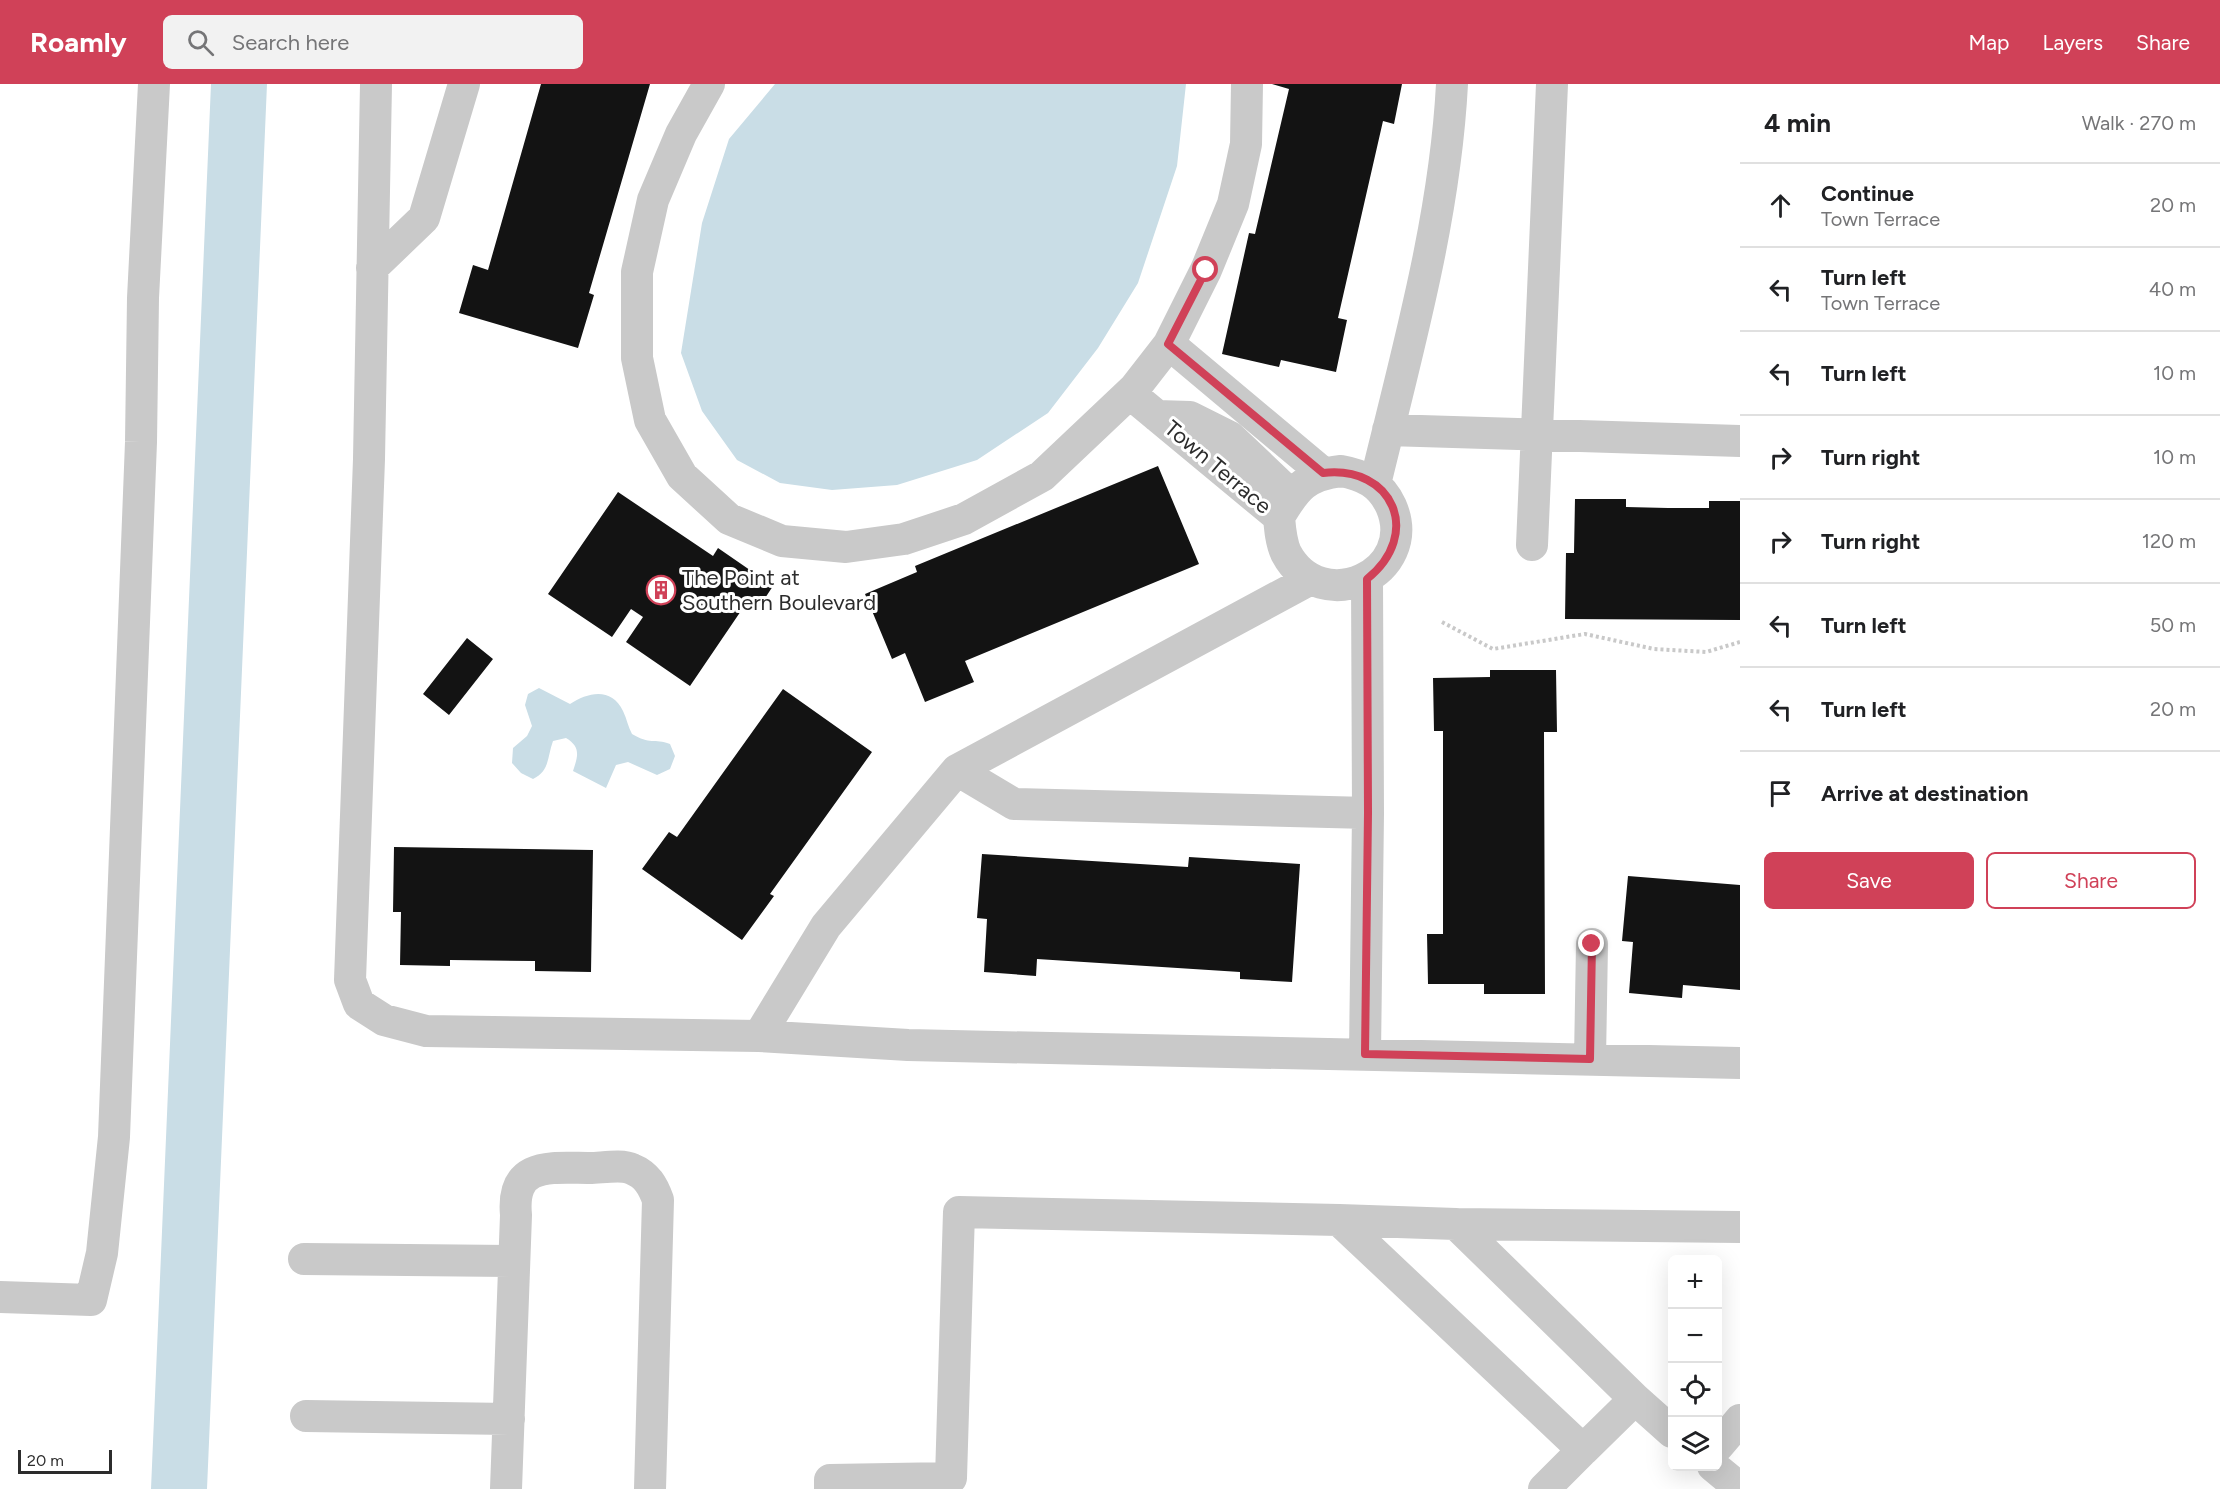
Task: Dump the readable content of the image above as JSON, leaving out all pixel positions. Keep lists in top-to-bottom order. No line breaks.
{"streets":{"street":["Town Terrace"]},"places":{"building":["The Point at Southern Boulevard"]},"scale_bar":"20 m","page":{"header":"Roamly","search":"Search here","nav":["Map","Layers","Share"],"heading":["4 min","Walk · 270 m"],"list":[["Continue","Town Terrace","20 m"],["Turn left","Town Terrace","40 m"],["Turn left","10 m"],["Turn right","10 m"],["Turn right","120 m"],["Turn left","50 m"],["Turn left","20 m"],"Arrive at destination"],"buttons":["Save","Share"],"map_buttons":["+","−"],"scale":"20 m"}}
